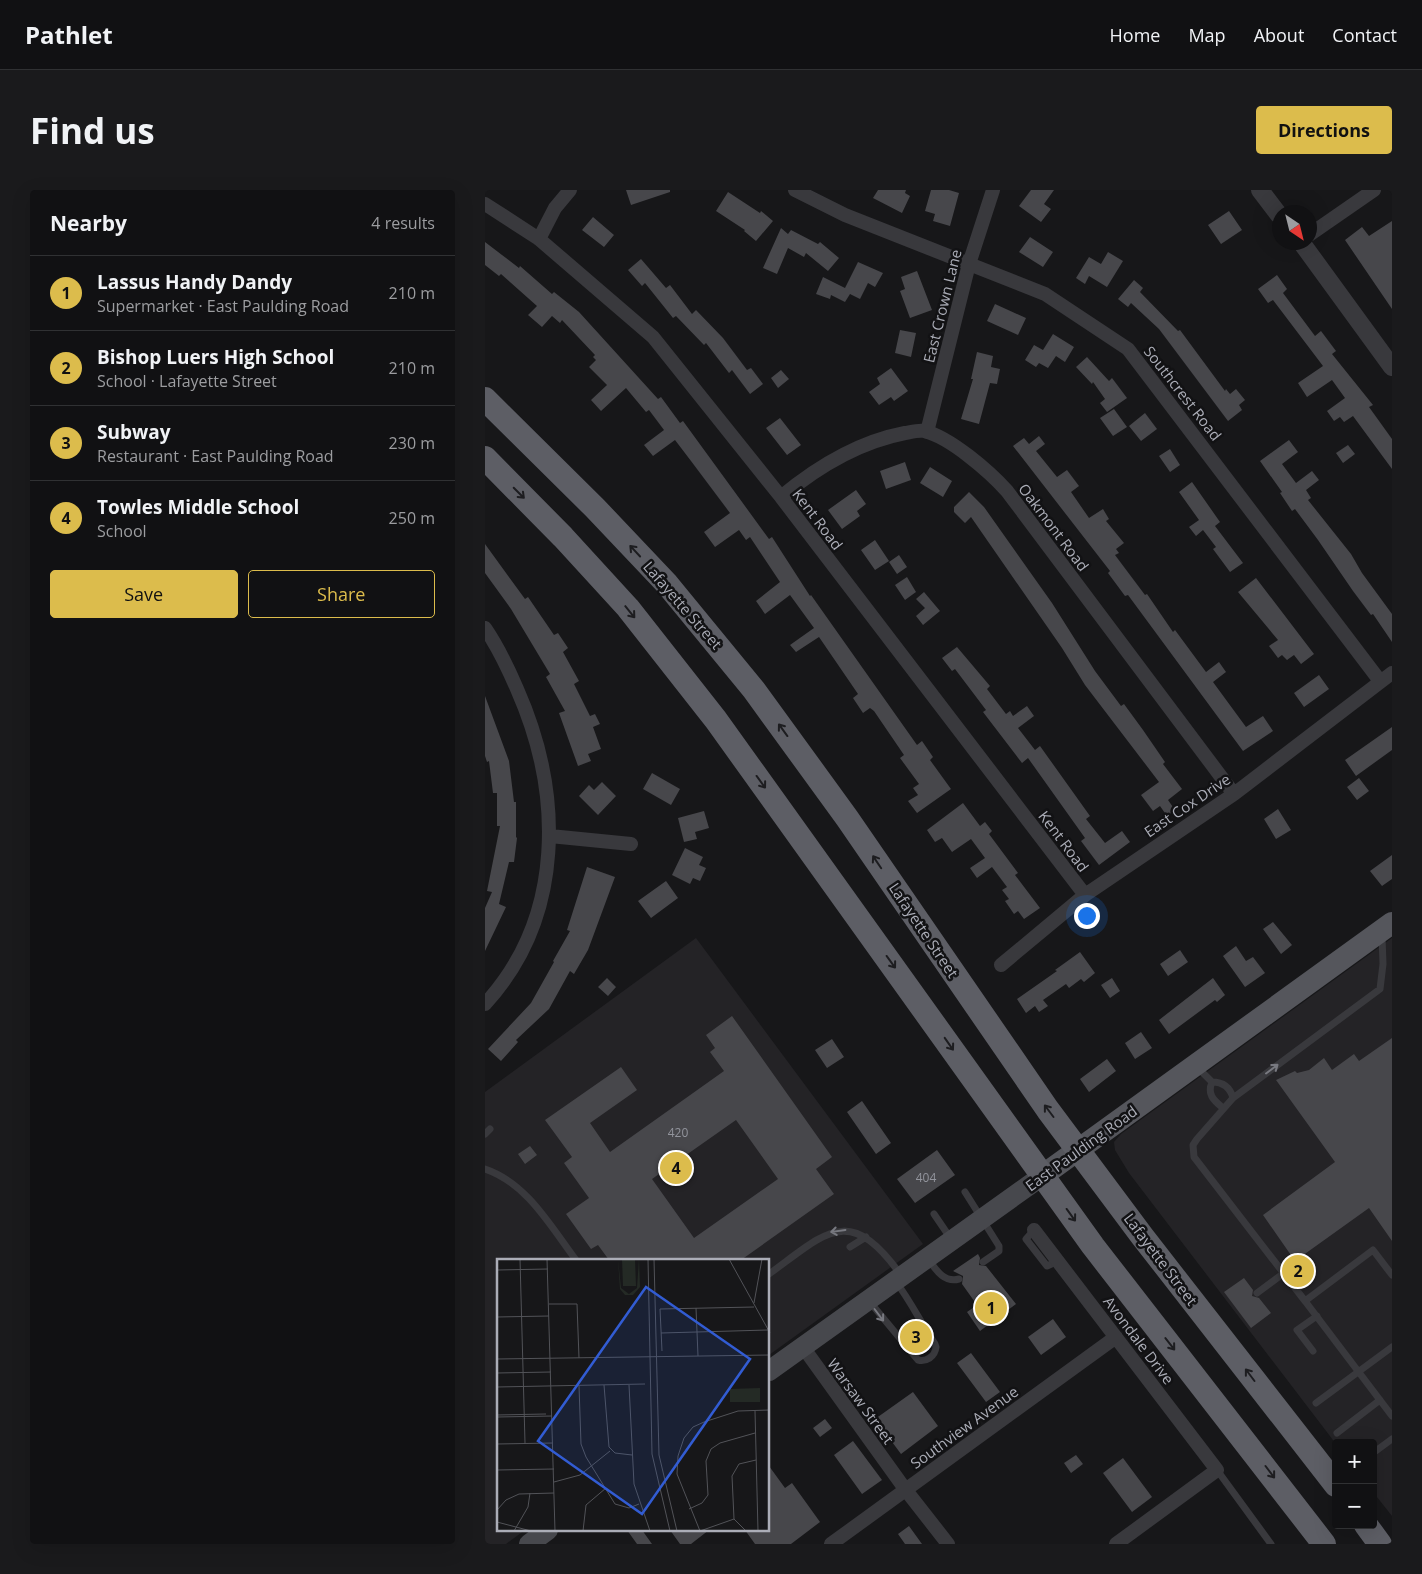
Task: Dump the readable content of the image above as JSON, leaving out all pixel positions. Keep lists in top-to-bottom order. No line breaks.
{"streets":{"highway":["Lafayette Street"],"main road":["East Paulding Road"],"street":["East Crown Lane","Southcrest Road","Kent Road","Oakmont Road","East Cox Drive","Avondale Drive","Warsaw Street","Southview Avenue"]},"crossings":[["East Crown Lane","Southcrest Road"],["East Crown Lane","Oakmont Road"],["Southcrest Road","East Cox Drive"],["Kent Road","East Cox Drive"],["Oakmont Road","East Cox Drive"],["Lafayette Street","East Paulding Road"],["East Paulding Road","Warsaw Street"],["Avondale Drive","Southview Avenue"],["Warsaw Street","Southview Avenue"]],"house_numbers":["420","404"],"north":"bottom right","page":{"header":"Pathlet","nav":["Home","Map","About","Contact"],"buttons":["Directions",["Save","Share"]],"title":"Find us","heading":["Nearby","4 results"],"list":[{"mark":"1","name":"Lassus Handy Dandy","note":"Supermarket · East Paulding Road","value":"210 m"},{"mark":"2","name":"Bishop Luers High School","note":"School · Lafayette Street","value":"210 m"},{"mark":"3","name":"Subway","note":"Restaurant · East Paulding Road","value":"230 m"},{"mark":"4","name":"Towles Middle School","note":"School","value":"250 m"}],"pins":["4","2","1","3"],"map_buttons":["+","−"]}}
